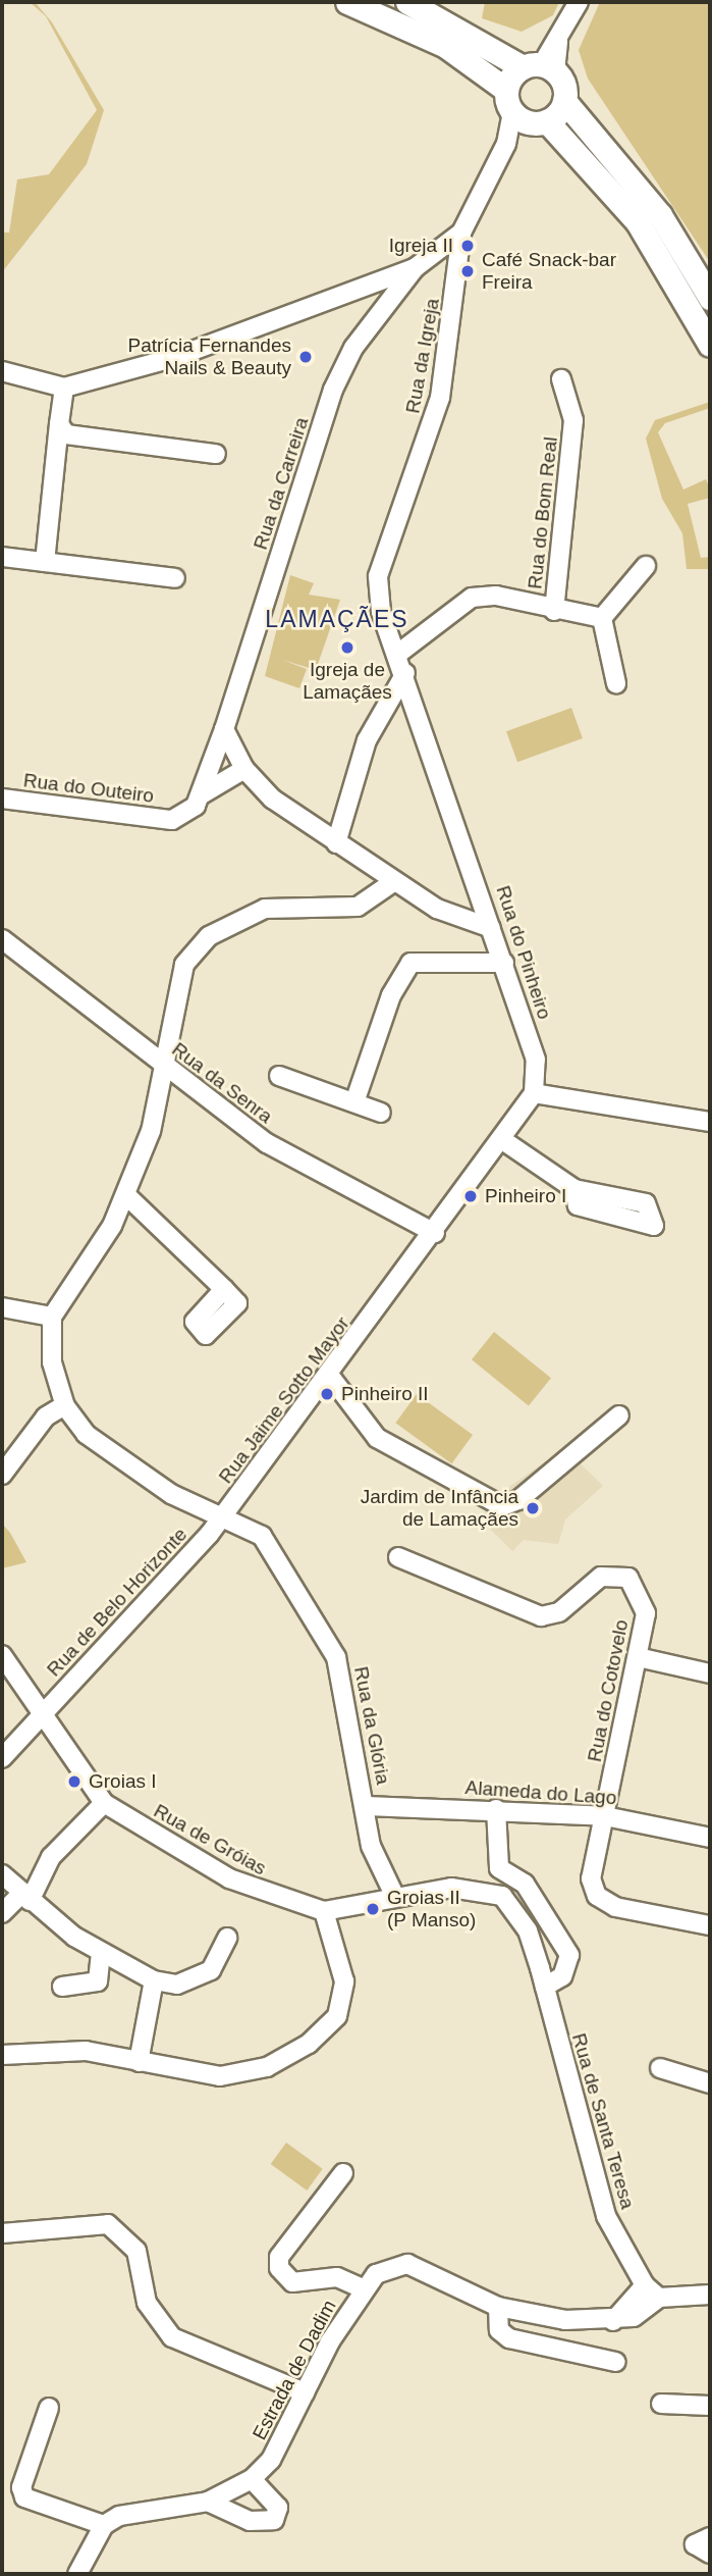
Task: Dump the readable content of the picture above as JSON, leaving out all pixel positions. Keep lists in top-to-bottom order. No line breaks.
{"streets":{"street":["Rua da Igreja","Rua da Carreira","Rua do Bom Real","Rua do Outeiro","Rua do Pinheiro","Rua da Senra","Rua Jaime Sotto Mayor","Rua de Belo Horizonte","Rua do Cotovelo","Rua da Glória","Alameda do Lago","Rua de Gróias","Rua de Santa Teresa","Estrada de Dadim"]},"crossings":[["Rua da Igreja","Rua do Pinheiro"],["Rua da Carreira","Rua do Outeiro"],["Rua do Bom Real","Rua do Pinheiro"],["Rua do Pinheiro","Rua da Senra"],["Rua do Pinheiro","Rua Jaime Sotto Mayor"],["Rua Jaime Sotto Mayor","Rua de Belo Horizonte"],["Rua Jaime Sotto Mayor","Rua da Glória"],["Rua de Belo Horizonte","Rua da Glória"],["Rua de Belo Horizonte","Rua de Gróias"],["Rua do Cotovelo","Alameda do Lago"],["Rua da Glória","Alameda do Lago"],["Rua de Santa Teresa","Estrada de Dadim"]],"districts":["LAMAÇÃES"],"places":["Igreja II","Café Snack-bar Freira","Patrícia Fernandes Nails & Beauty","Igreja de Lamaçães","Pinheiro I","Pinheiro II","Jardim de Infância de Lamaçães","Groias I","Groias II (P Manso)"]}
